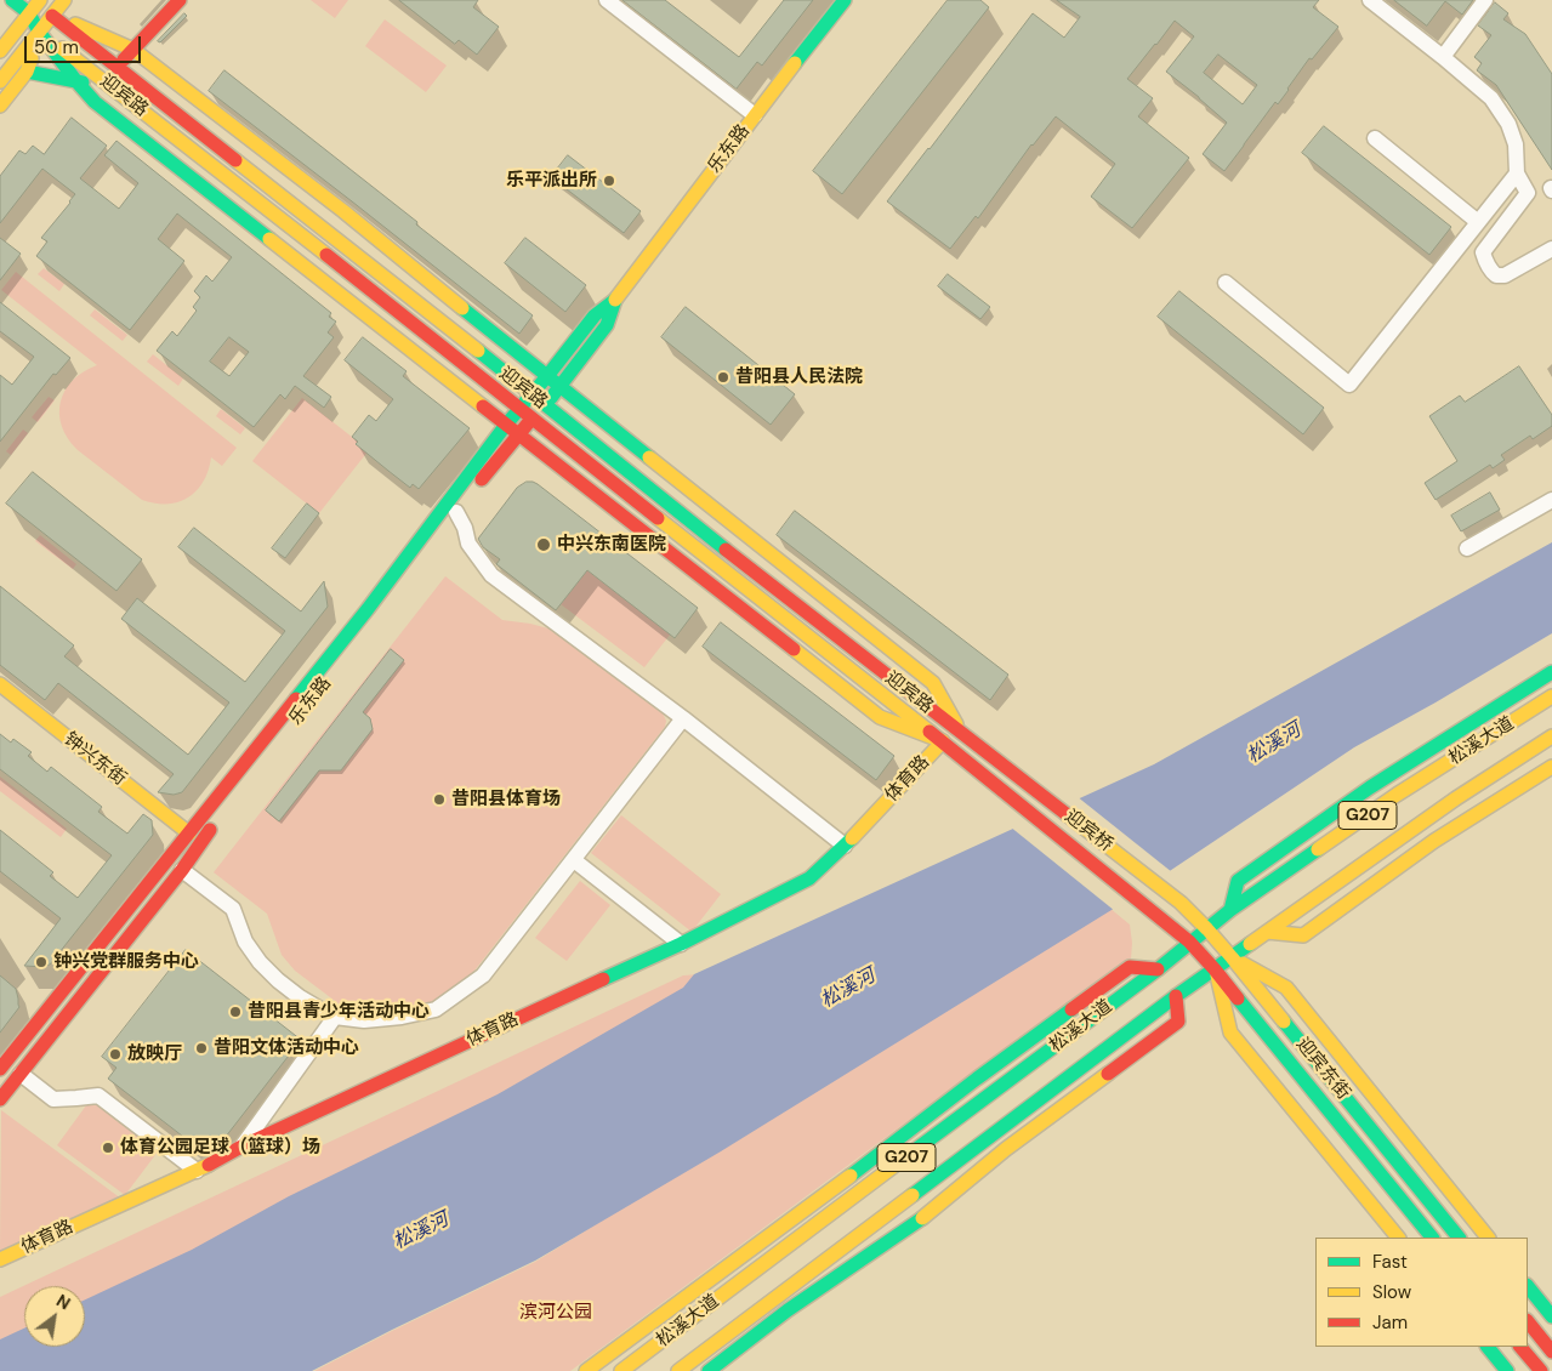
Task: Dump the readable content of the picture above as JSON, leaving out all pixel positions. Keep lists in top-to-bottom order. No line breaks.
{"streets":{"main road":["迎宾路","乐东路","松溪大道","钟兴东街","体育路","G207","迎宾桥","迎宾东街"]},"crossings":[["迎宾路","乐东路"],["迎宾路","体育路"],["迎宾路","迎宾桥"],["乐东路","钟兴东街"],["松溪大道","迎宾东街"],["迎宾桥","迎宾东街"]],"water":["松溪河"],"parks":["滨河公园"],"places":["乐平派出所","昔阳县人民法院","中兴东南医院","昔阳县体育场","钟兴党群服务中心","昔阳县青少年活动中心","昔阳文体活动中心","放映厅","体育公园足球（篮球）场"],"legend":["Fast","Slow","Jam"],"scale_bar":"50 m","north":"top right"}
